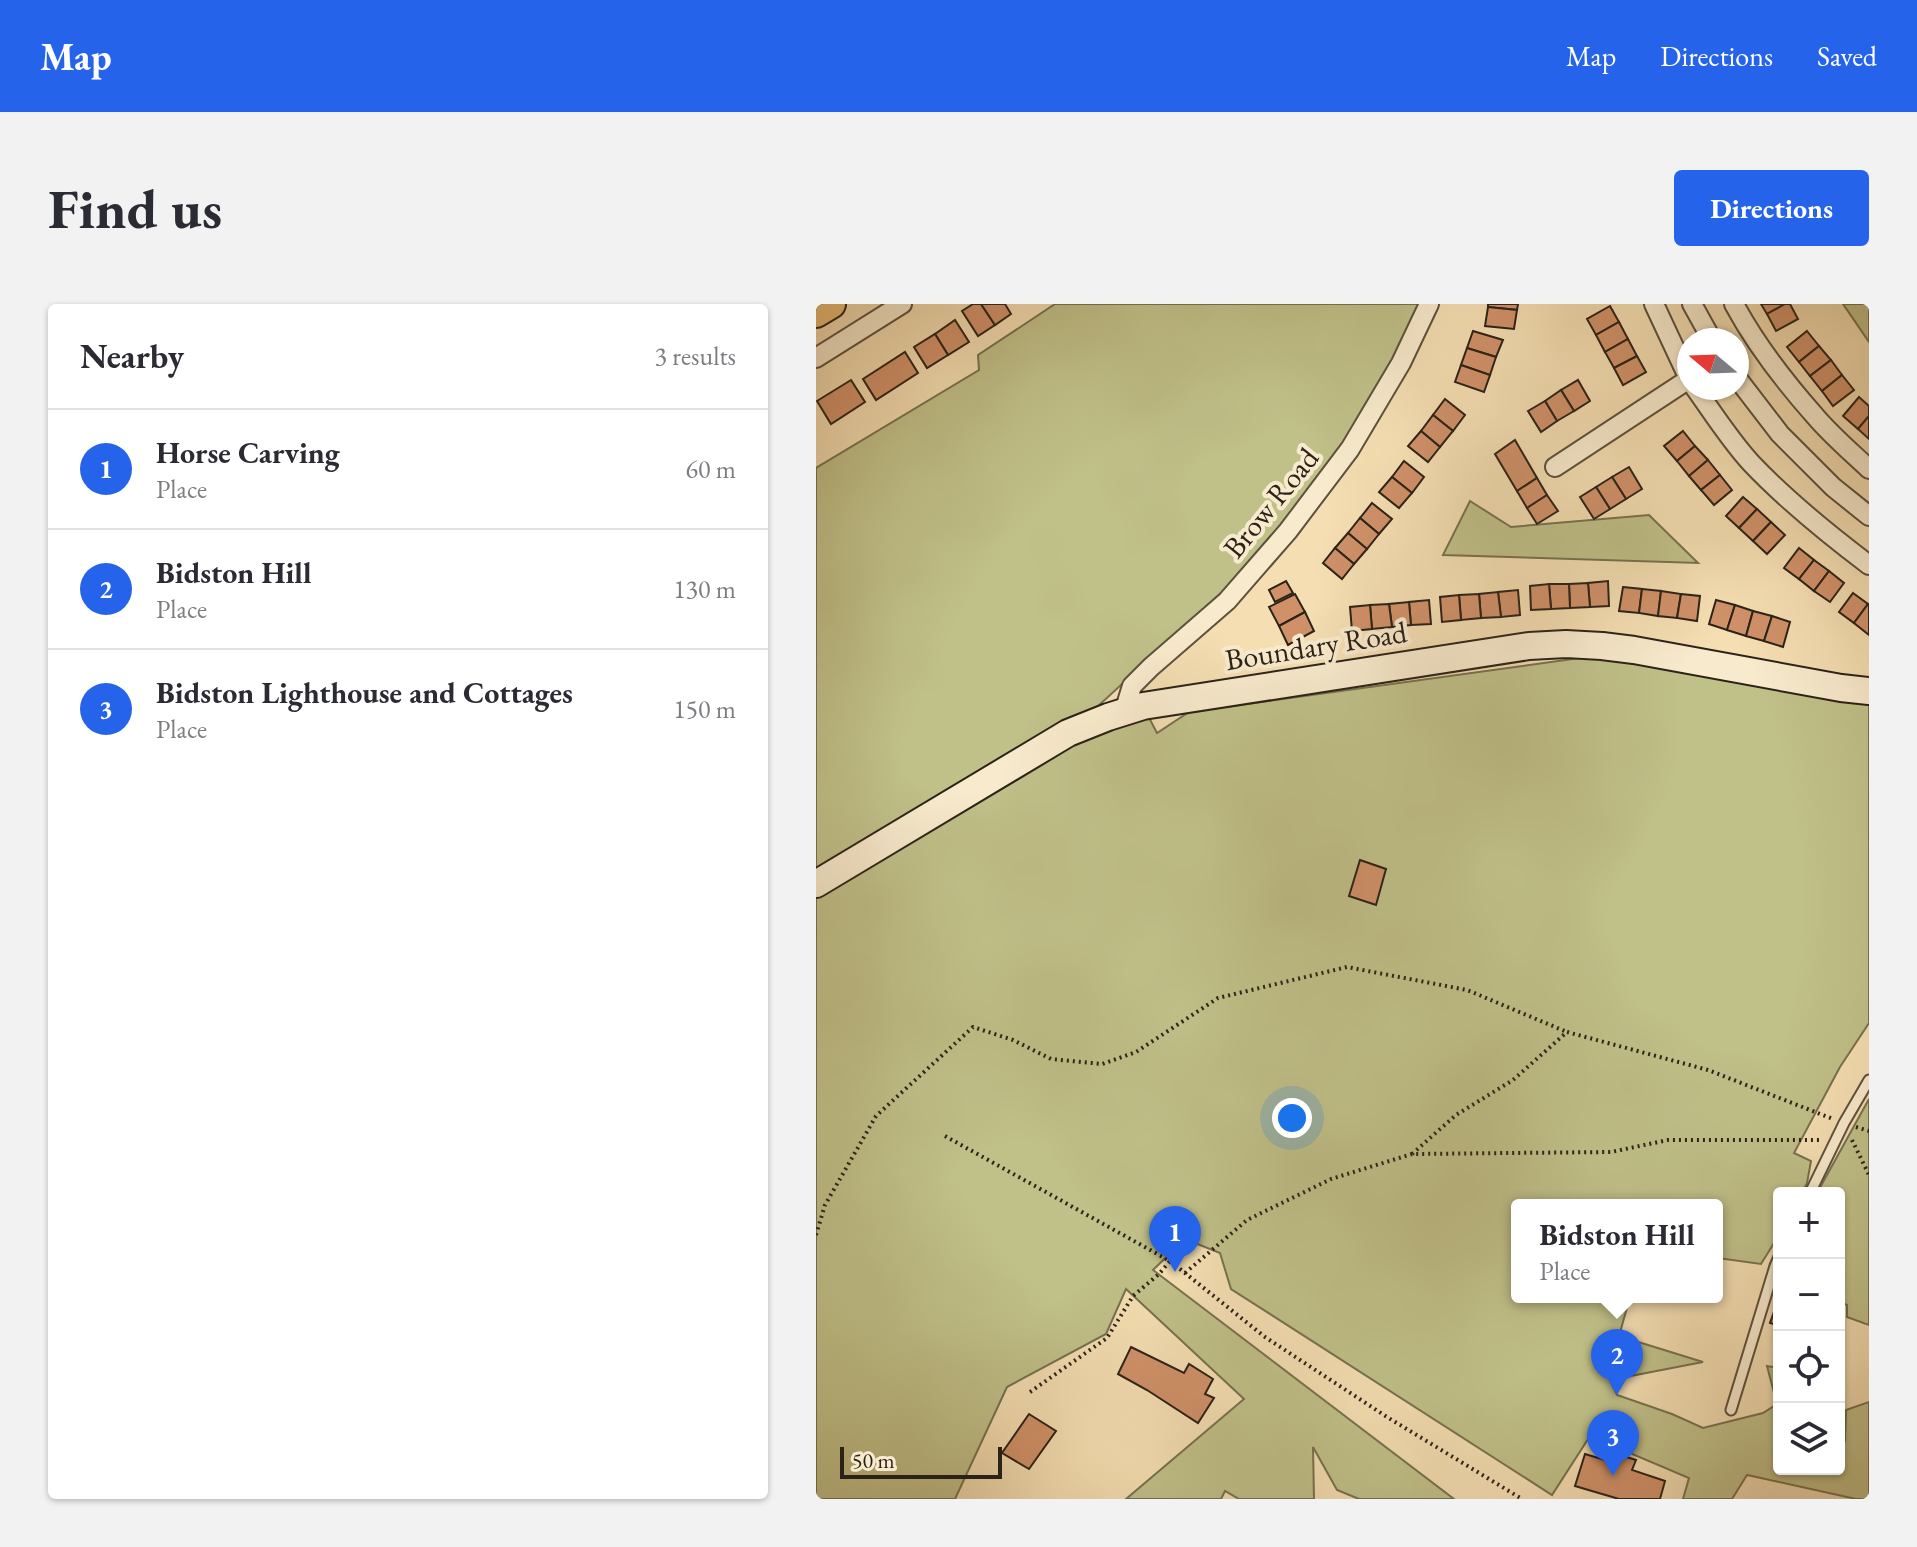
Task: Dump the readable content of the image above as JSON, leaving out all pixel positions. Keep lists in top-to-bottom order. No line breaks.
{"streets":{"main road":["Boundary Road"],"street":["Brow Road"]},"crossings":[["Brow Road","Boundary Road"]],"scale_bar":"50 m","north":"left","page":{"header":"Map","nav":["Map","Directions","Saved"],"buttons":"Directions","title":"Find us","heading":["Nearby","3 results"],"list":[{"mark":"1","name":"Horse Carving","note":"Place","value":"60 m"},{"mark":"2","name":"Bidston Hill","note":"Place","value":"130 m"},{"mark":"3","name":"Bidston Lighthouse and Cottages","note":"Place","value":"150 m"}],"map_buttons":["+","−"],"popup":["Bidston Hill","Place"],"pins":["1","2","3"],"scale":"50 m"}}
